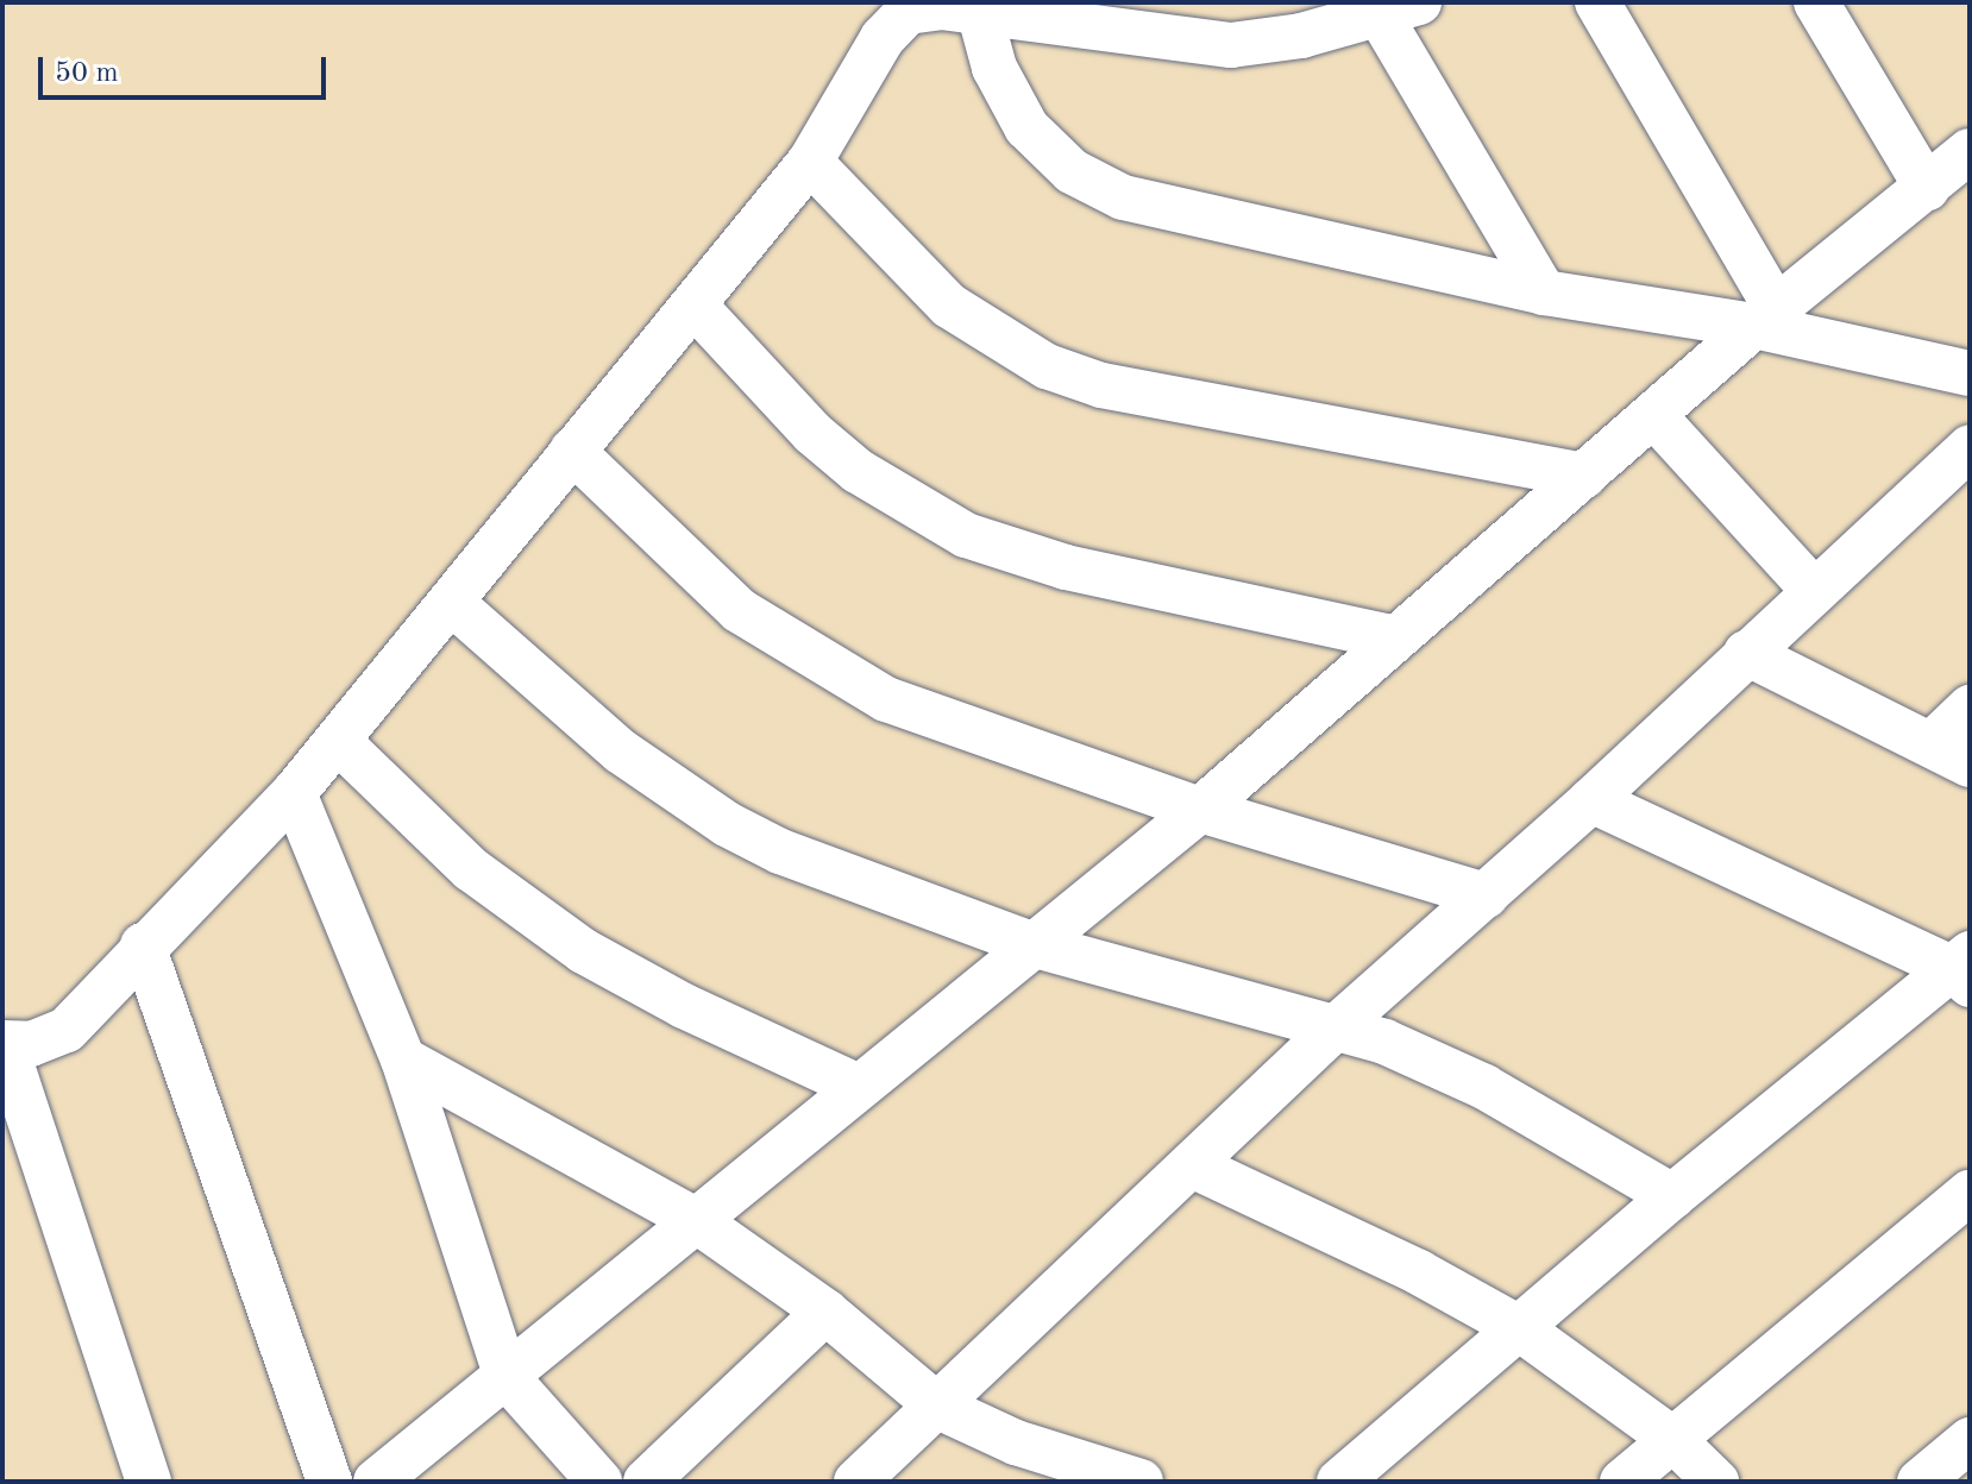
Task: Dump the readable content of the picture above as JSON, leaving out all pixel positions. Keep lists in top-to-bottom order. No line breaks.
{"scale_bar":"50 m"}
